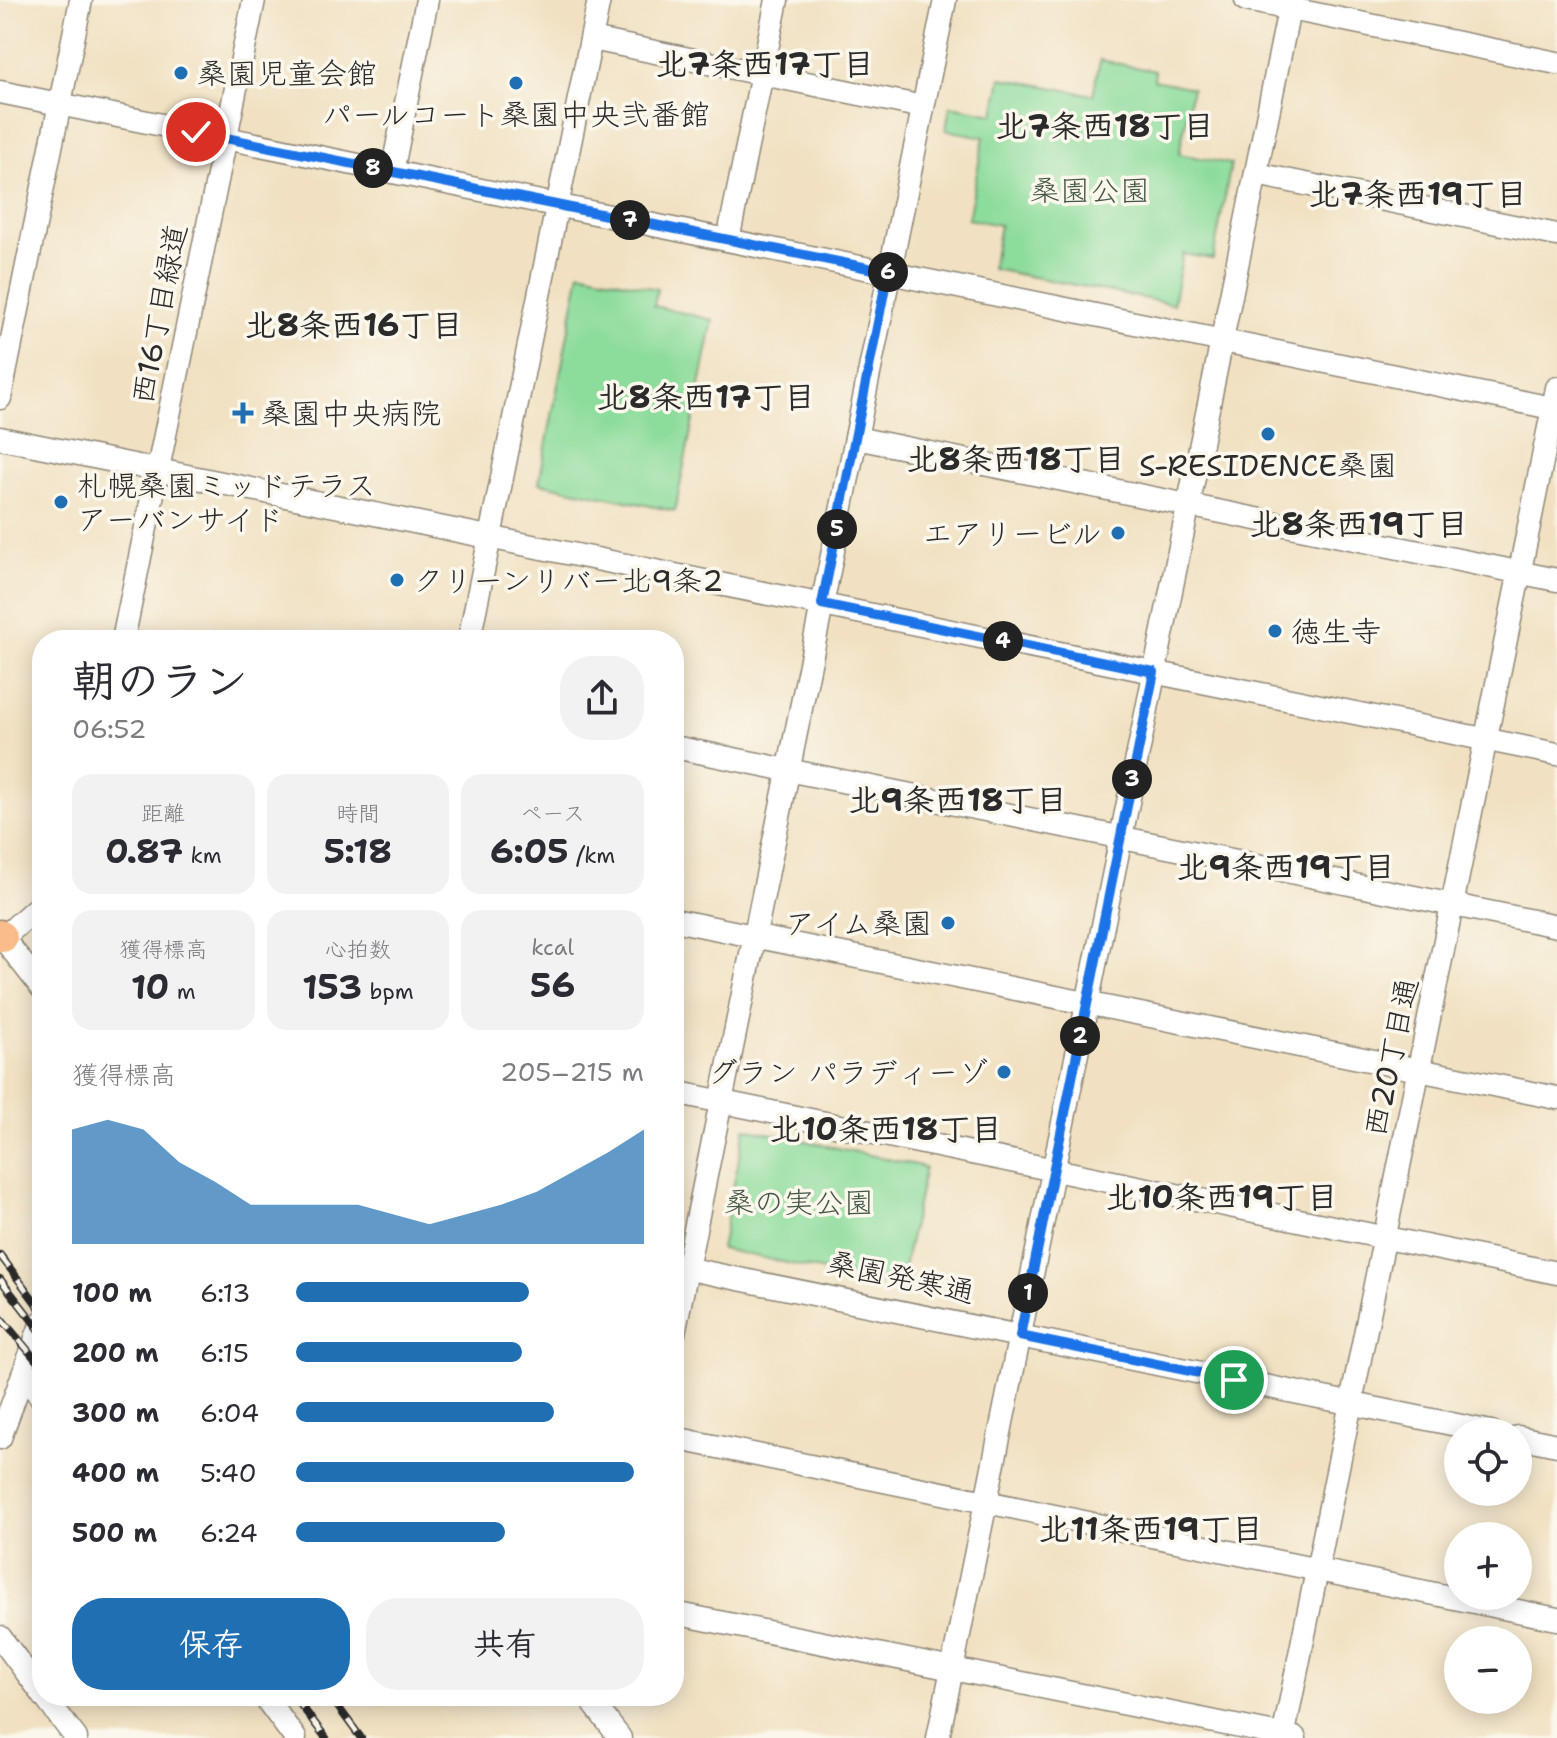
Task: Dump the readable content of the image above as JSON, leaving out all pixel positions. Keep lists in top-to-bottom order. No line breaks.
{"streets":{"street":["西16丁目緑道","西20丁目通","桑園発寒通"]},"crossings":[["西20丁目通","桑園発寒通"]],"districts":["北7条西17丁目","北7条西18丁目","北7条西19丁目","北8条西16丁目","北8条西17丁目","北8条西18丁目","北8条西19丁目","北9条西18丁目","北9条西19丁目","北10条西18丁目","北10条西19丁目","北11条西19丁目"],"parks":["桑園公園","桑の実公園"],"places":{"other":["桑園児童会館","パールコート桑園中央弐番館","S-RESIDENCE桑園","札幌桑園ミッドテラス アーバンサイド","エアリービル","クリーンリバー北9条2","徳生寺","アイム桑園","グラン パラディーゾ"],"health":["桑園中央病院"]},"page":{"pins":["8","7","6","5","4","3","2","1"],"heading":["朝のラン","06:52"],"stats":[["距離","0.87 km"],["時間","5:18"],["ペース","6:05 /km"],["獲得標高","10 m"],["心拍数","153 bpm"],["kcal","56"]],"chart":["獲得標高","205–215 m"],"list":[{"name":"100 m","note":"6:13"},{"name":"200 m","note":"6:15"},{"name":"300 m","note":"6:04"},{"name":"400 m","note":"5:40"},{"name":"500 m","note":"6:24"}],"map_buttons":["+","−"],"buttons":["保存","共有"]}}
